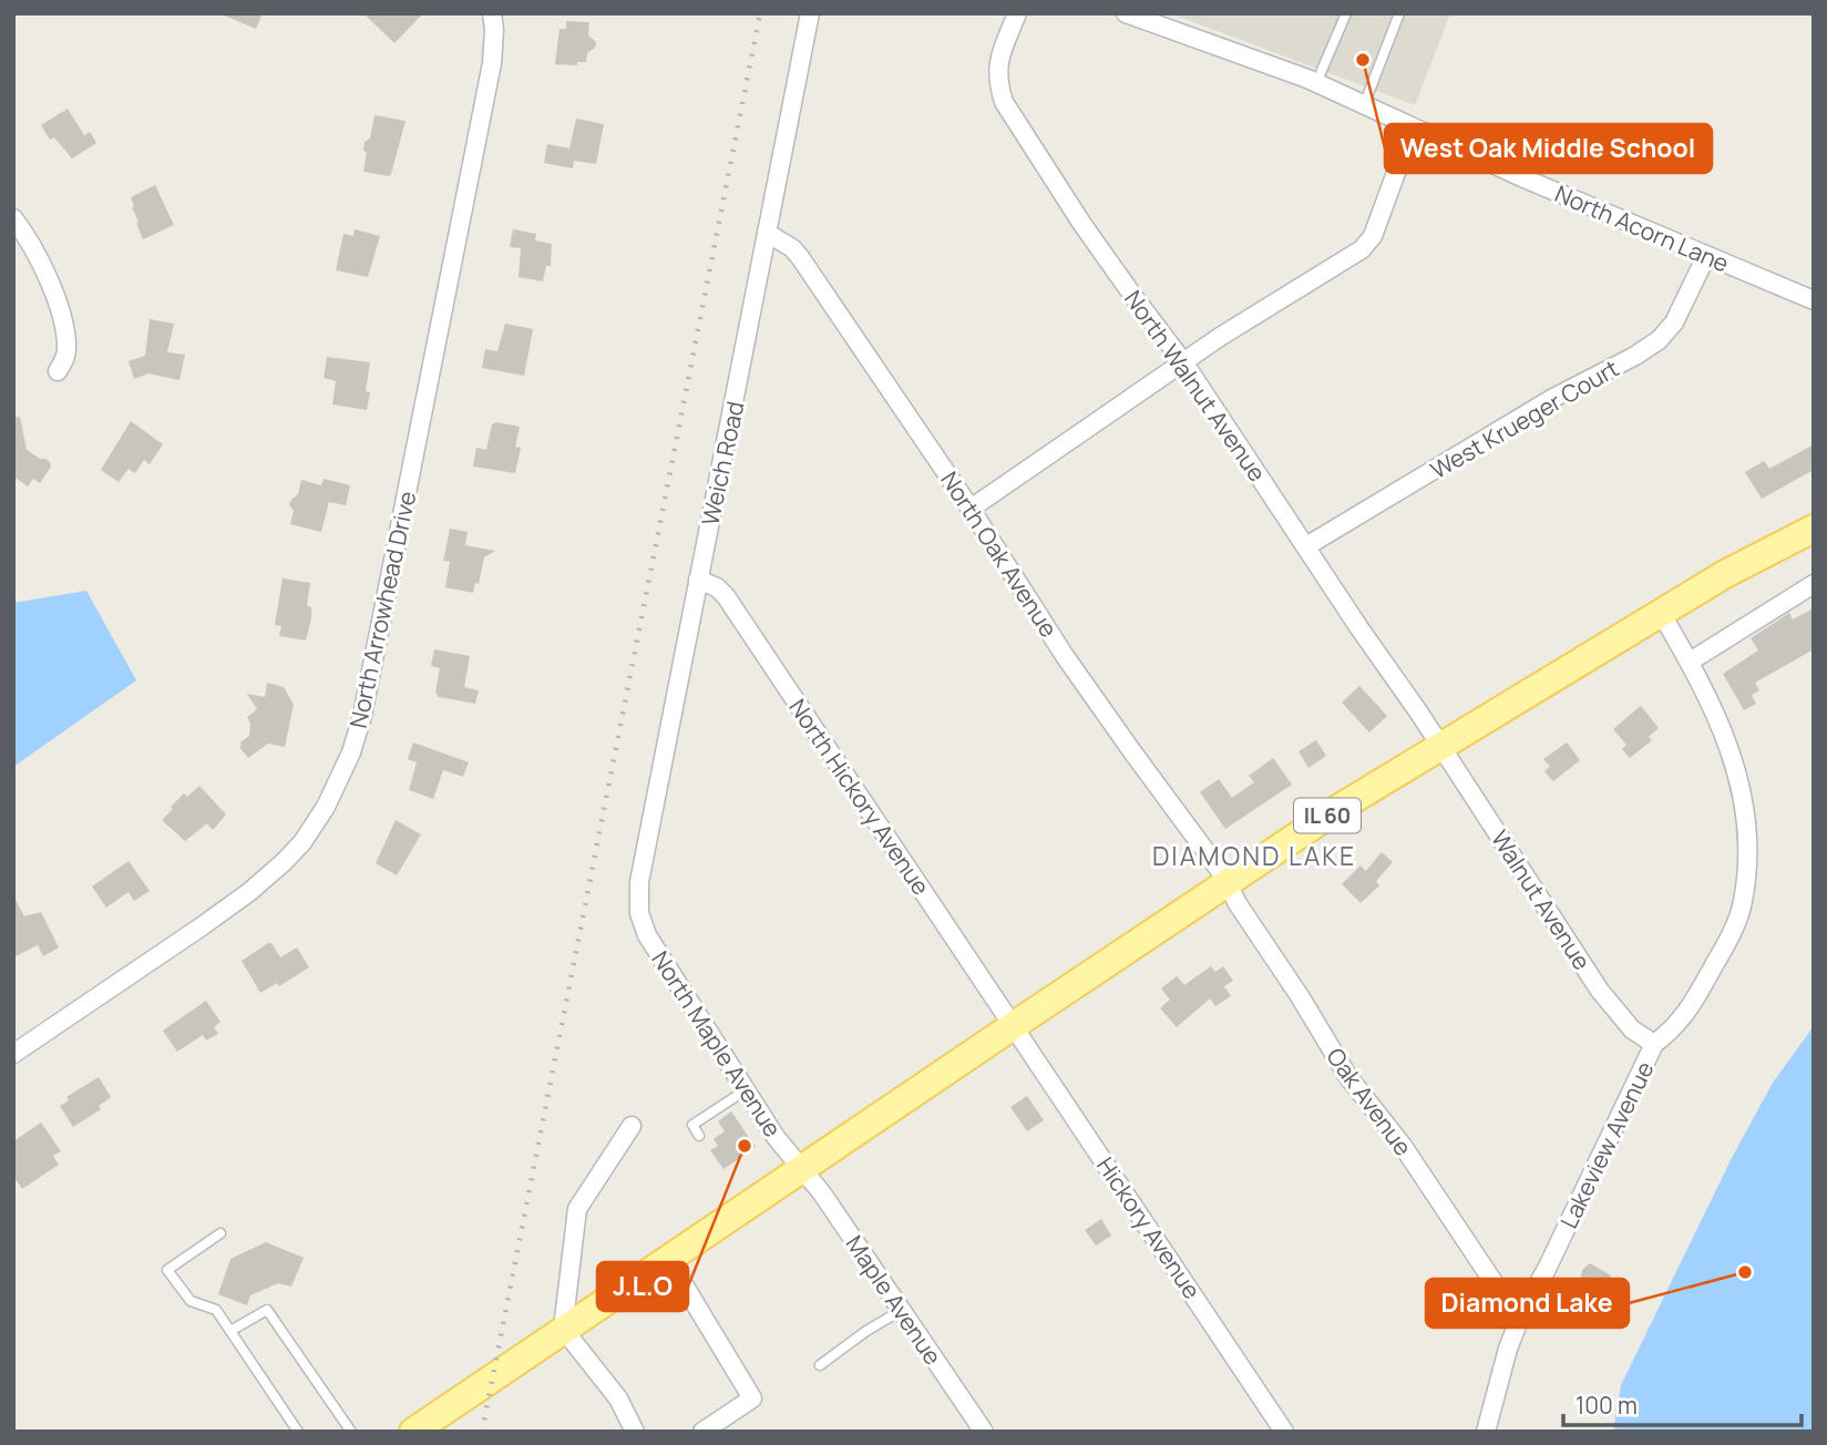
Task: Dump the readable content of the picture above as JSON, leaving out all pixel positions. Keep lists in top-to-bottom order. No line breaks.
{"streets":{"main road":["IL 60"],"street":["North Acorn Lane","North Walnut Avenue","West Krueger Court","Weich Road","North Oak Avenue","North Arrowhead Drive","North Hickory Avenue","Walnut Avenue","North Maple Avenue","Oak Avenue","Lakeview Avenue","Hickory Avenue","Maple Avenue"]},"crossings":[["North Acorn Lane","West Krueger Court"],["North Walnut Avenue","West Krueger Court"],["North Walnut Avenue","IL 60"],["North Walnut Avenue","Walnut Avenue"],["Weich Road","North Oak Avenue"],["Weich Road","North Hickory Avenue"],["Weich Road","North Maple Avenue"],["North Oak Avenue","IL 60"],["North Oak Avenue","Oak Avenue"],["North Hickory Avenue","IL 60"],["North Hickory Avenue","Hickory Avenue"],["IL 60","Walnut Avenue"],["IL 60","North Maple Avenue"],["IL 60","Oak Avenue"],["IL 60","Lakeview Avenue"],["IL 60","Hickory Avenue"],["IL 60","Maple Avenue"],["Walnut Avenue","Lakeview Avenue"],["North Maple Avenue","Maple Avenue"],["Oak Avenue","Lakeview Avenue"]],"districts":["DIAMOND LAKE"],"places":["West Oak Middle School","J.L.O","Diamond Lake"],"scale_bar":"100 m"}
